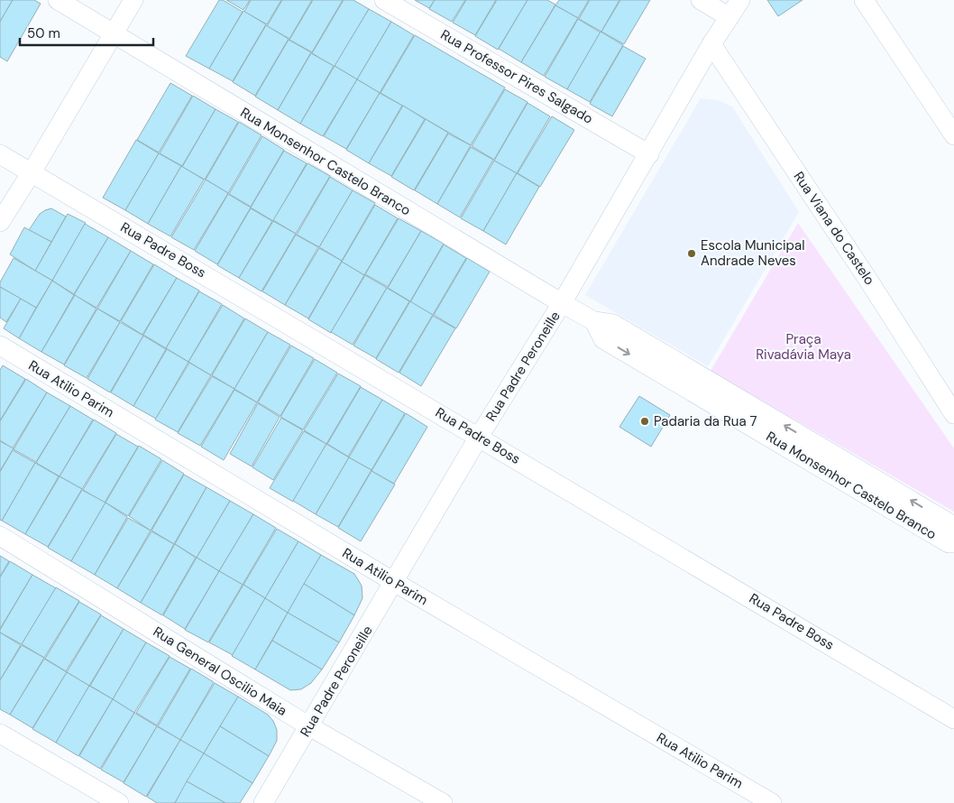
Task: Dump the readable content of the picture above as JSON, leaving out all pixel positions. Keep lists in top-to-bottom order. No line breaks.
{"streets":{"street":["Rua Professor Pires Salgado","Rua Monsenhor Castelo Branco","Rua Viana do Castelo","Rua Padre Boss","Rua Padre Peroneille","Rua Atilio Parim","Rua General Oscilio Maia"]},"crossings":[["Rua Professor Pires Salgado","Rua Padre Peroneille"],["Rua Monsenhor Castelo Branco","Rua Padre Peroneille"],["Rua Viana do Castelo","Rua Padre Peroneille"],["Rua Padre Boss","Rua Padre Peroneille"],["Rua Padre Peroneille","Rua Atilio Parim"],["Rua Padre Peroneille","Rua General Oscilio Maia"]],"parks":["Praça Rivadávia Maya"],"places":["Escola Municipal Andrade Neves","Padaria da Rua 7"],"scale_bar":"50 m"}
